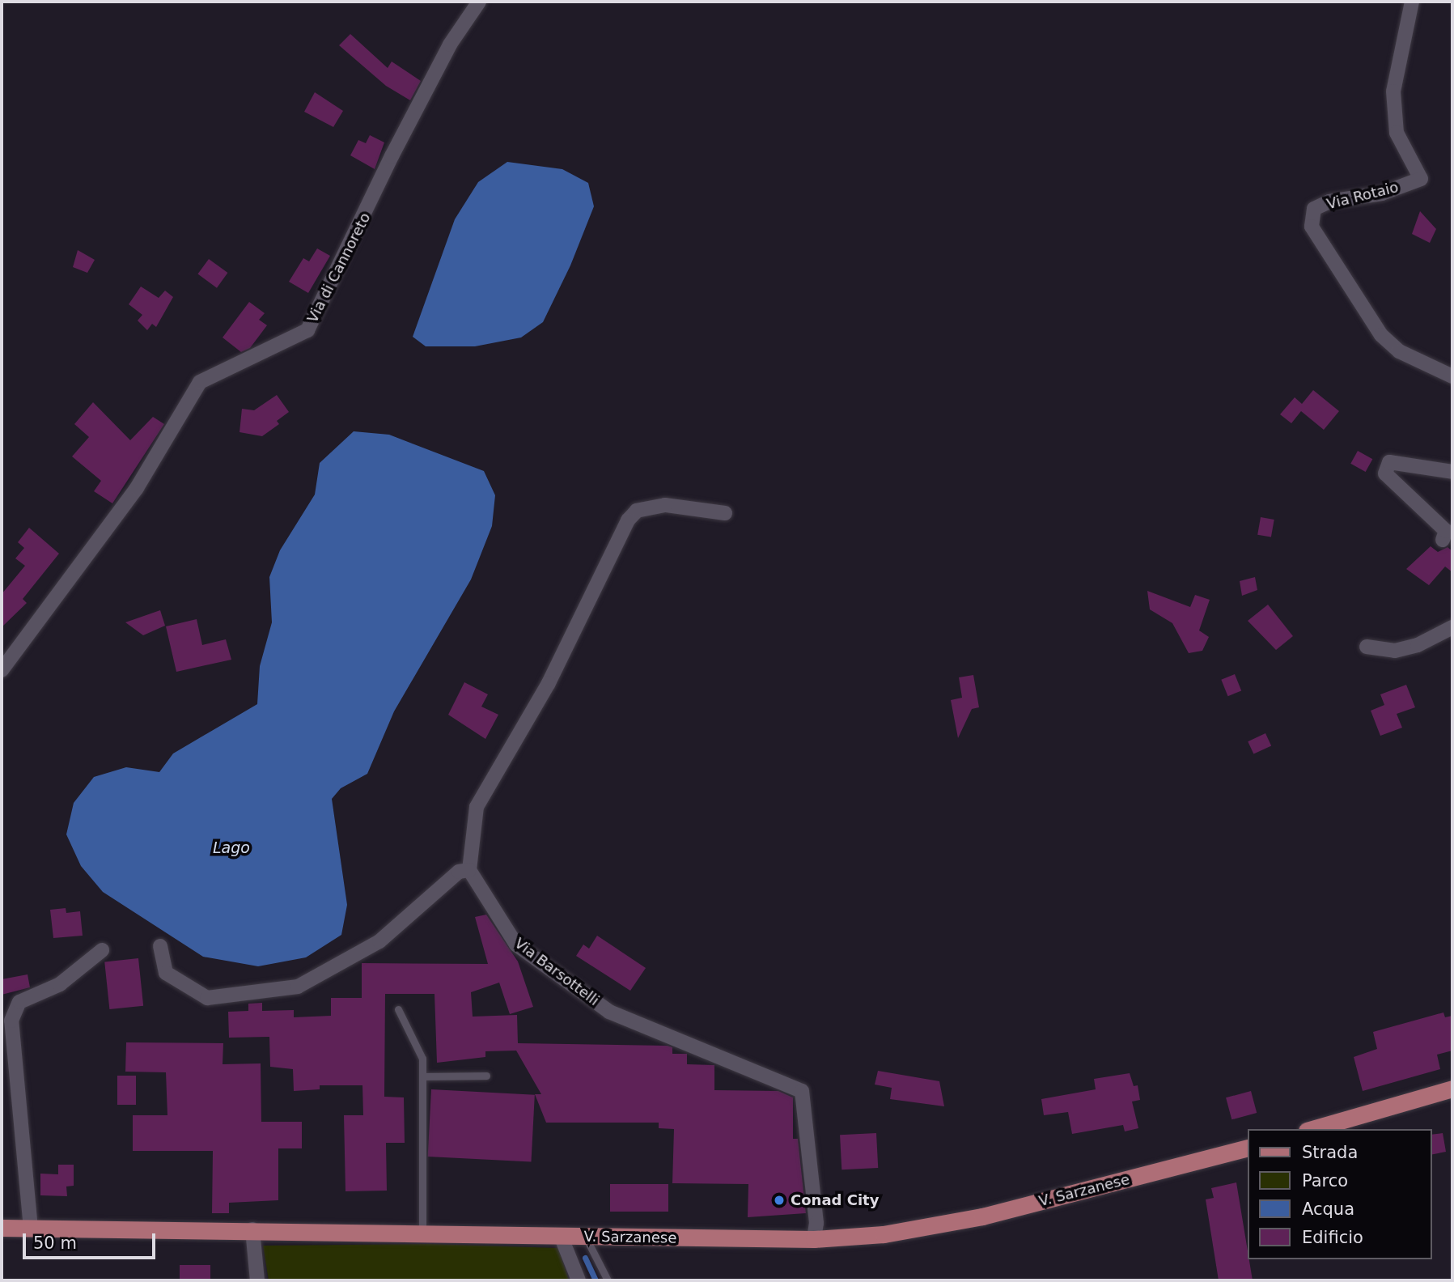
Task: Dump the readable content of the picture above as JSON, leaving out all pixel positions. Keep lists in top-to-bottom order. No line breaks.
{"streets":{"main road":["V. Sarzanese"],"street":["Via Rotaio","Via di Cannoreto","Via Barsottelli"]},"crossings":[["Via Barsottelli","V. Sarzanese"]],"water":["Lago"],"places":["Conad City"],"legend":["Strada","Parco","Acqua","Edificio"],"scale_bar":"50 m"}
